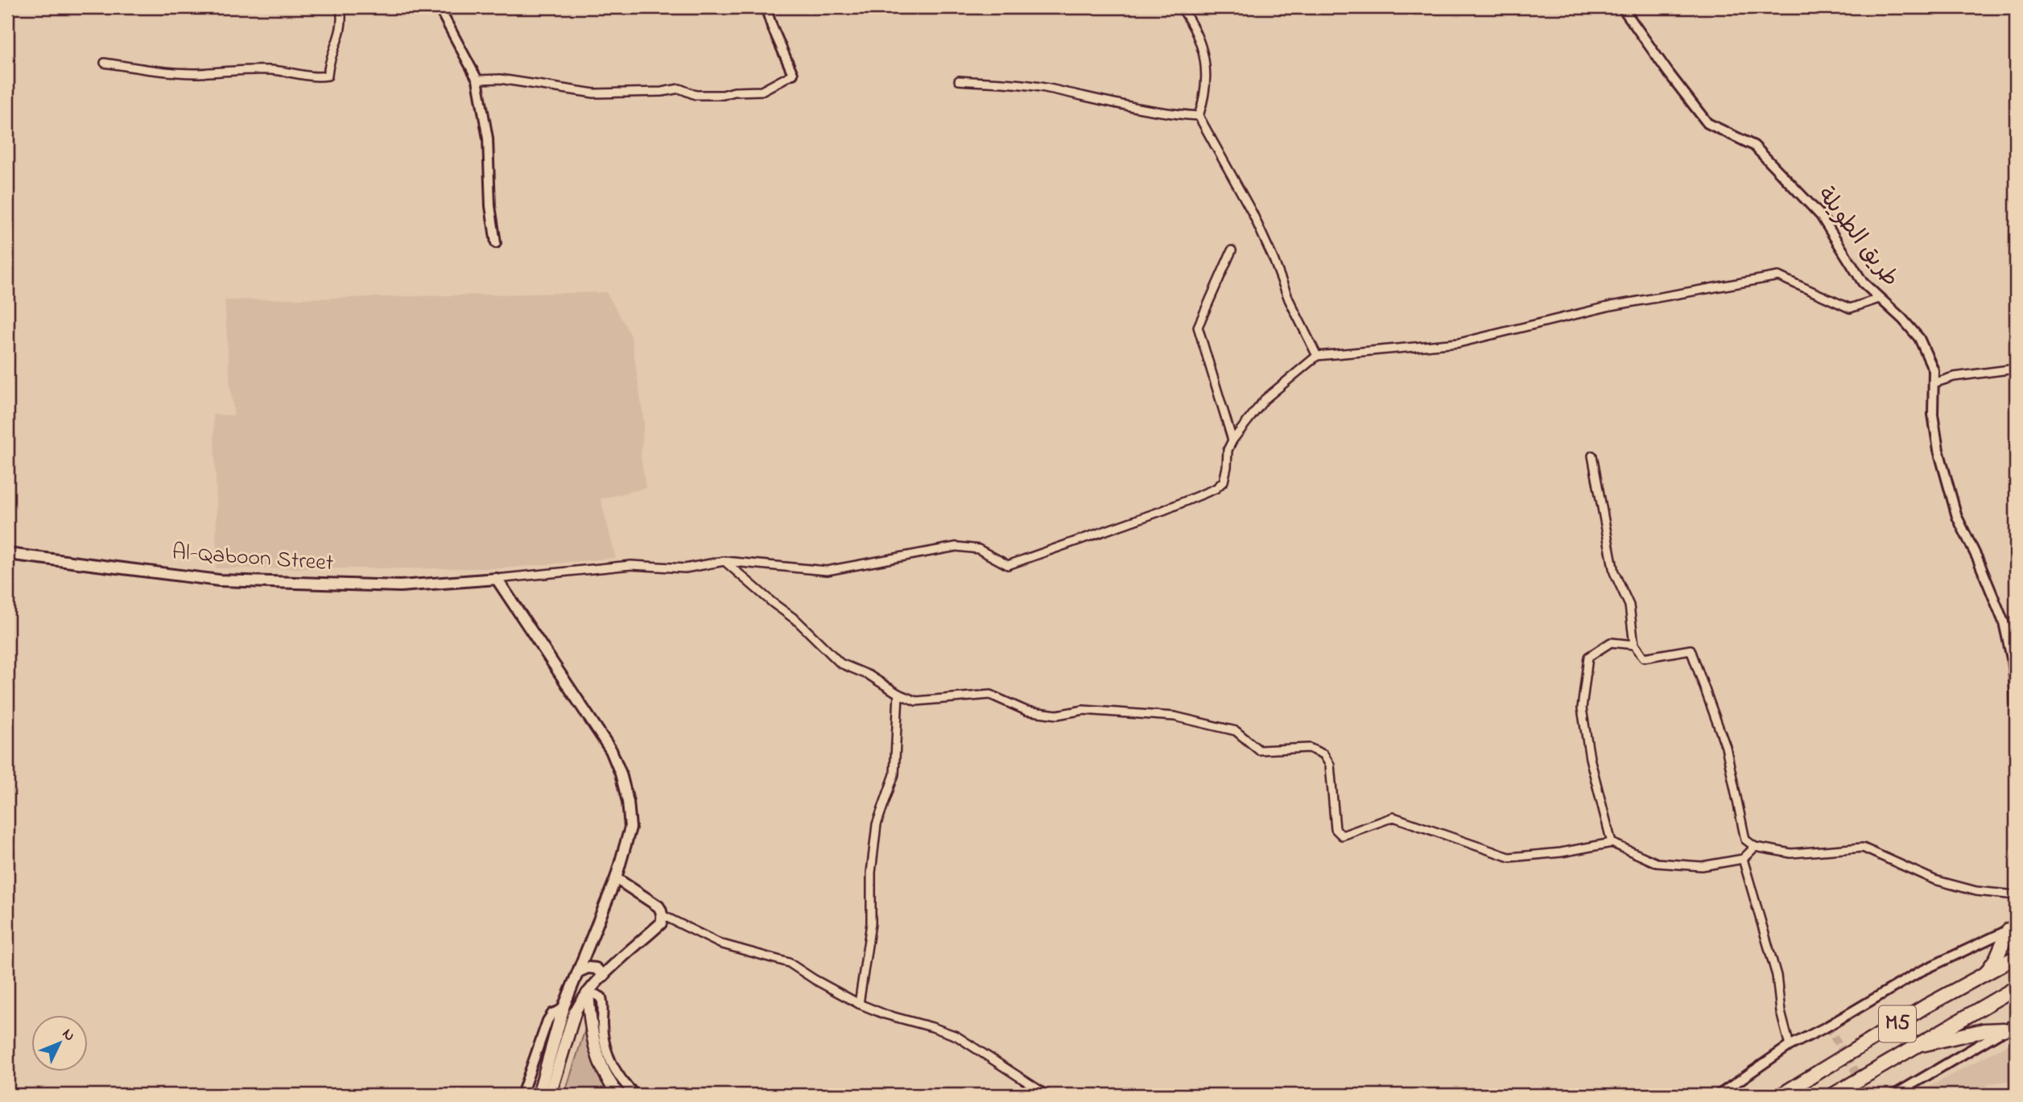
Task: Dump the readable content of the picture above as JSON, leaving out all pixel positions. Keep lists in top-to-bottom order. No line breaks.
{"streets":{"highway":["M5"],"main road":["Al-Qaboon Street"],"street":["طريق الطويلة"]},"north":"top right"}
